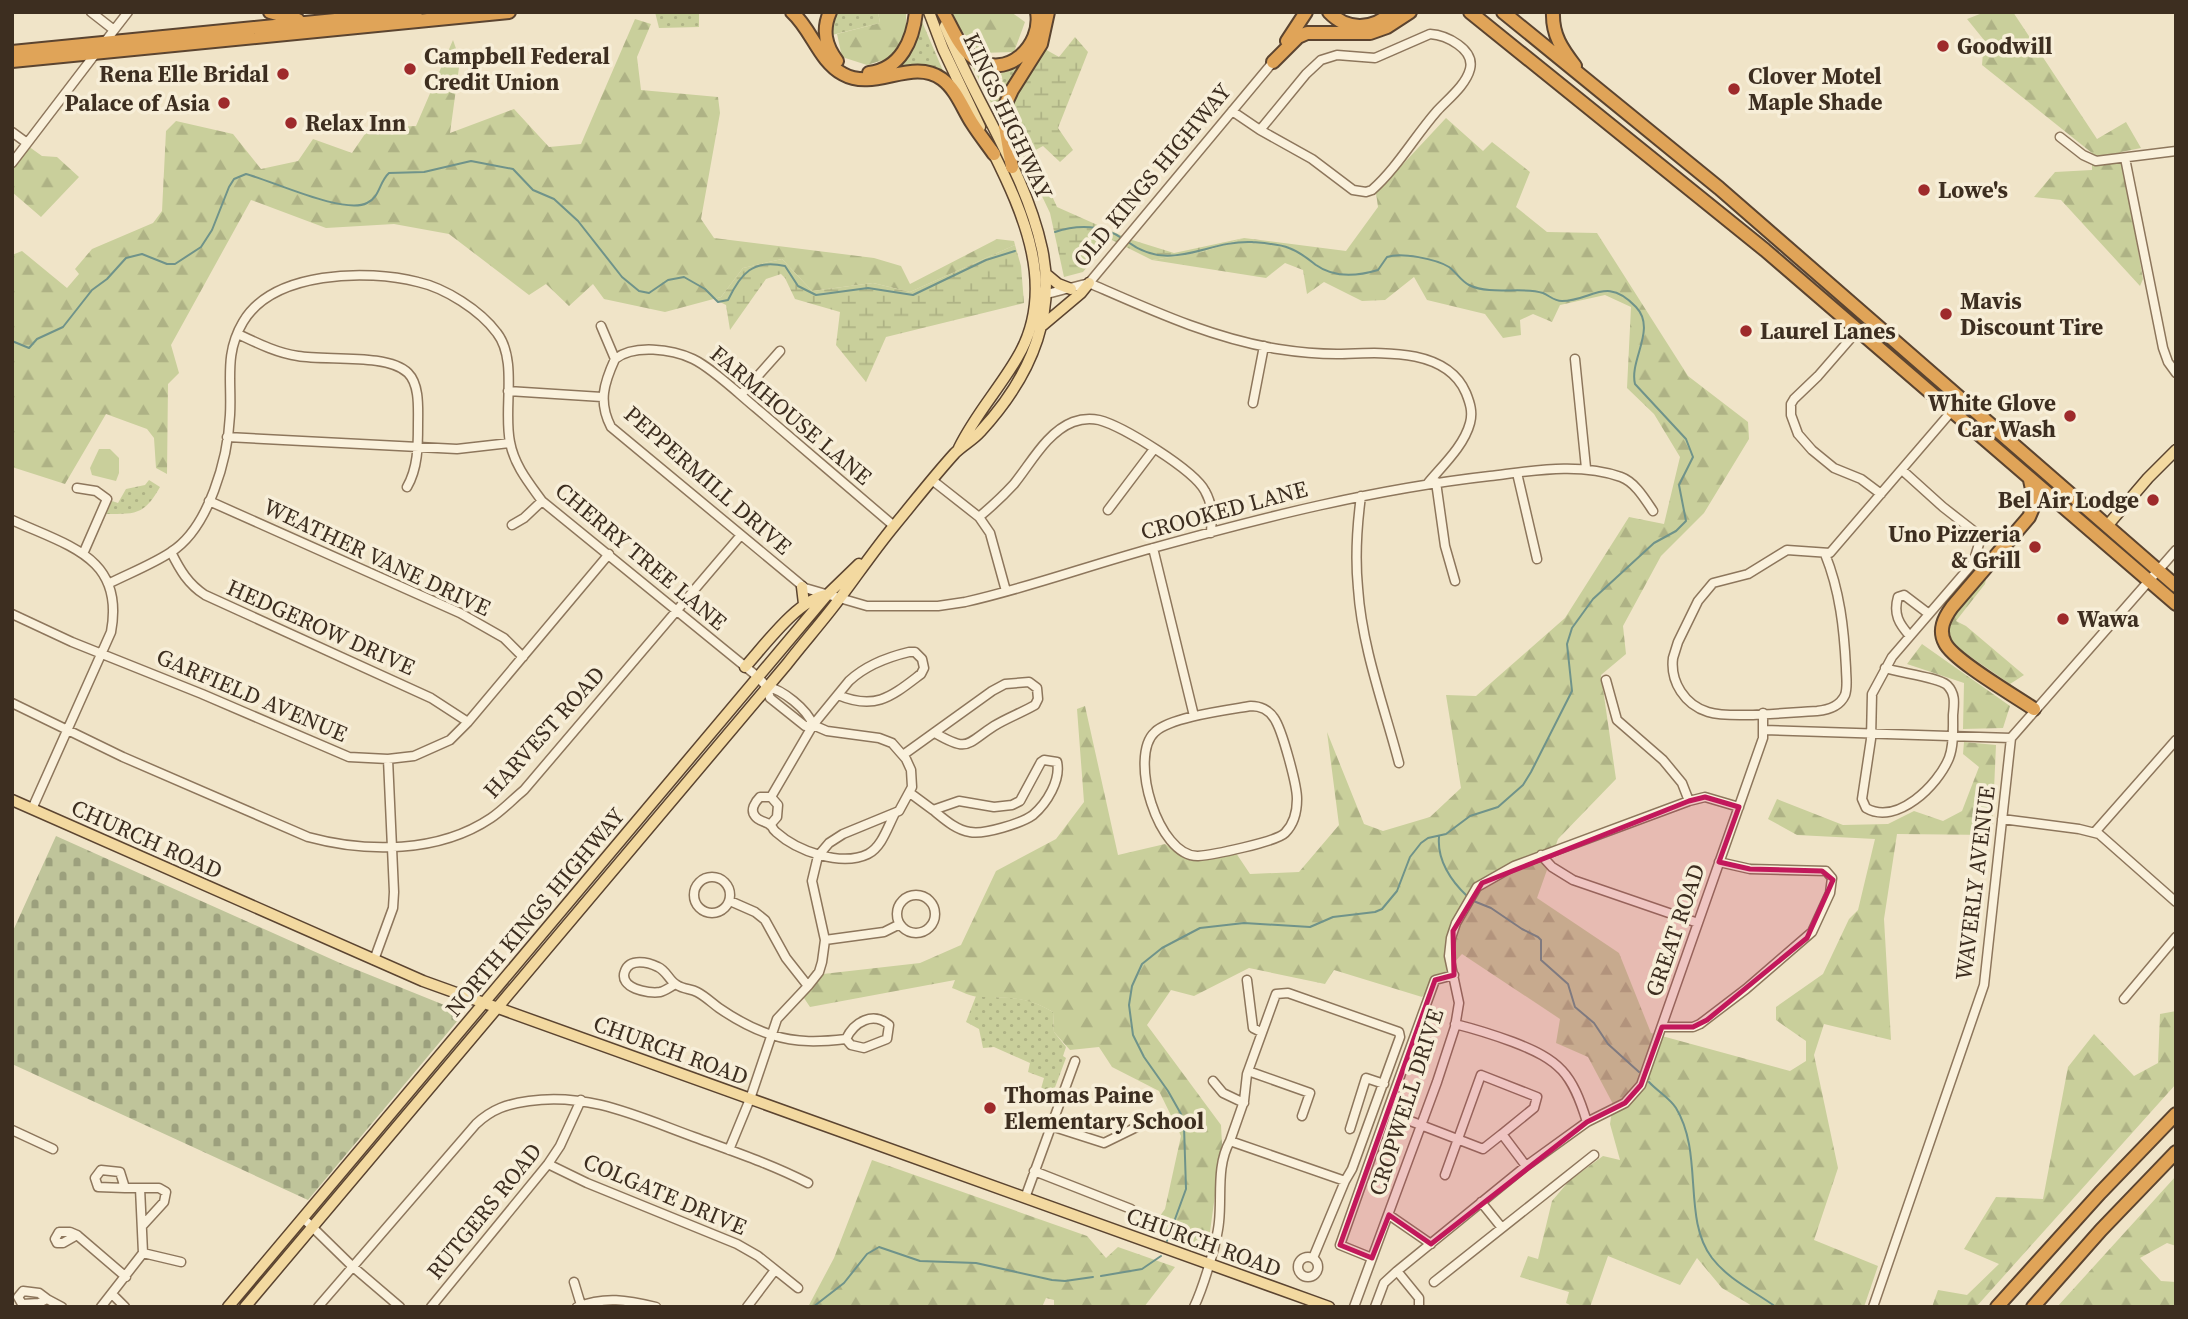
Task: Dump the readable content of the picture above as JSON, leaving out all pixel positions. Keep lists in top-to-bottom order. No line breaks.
{"streets":{"main road":["KINGS HIGHWAY","CHURCH ROAD","NORTH KINGS HIGHWAY"],"street":["OLD KINGS HIGHWAY","FARMHOUSE LANE","PEPPERMILL DRIVE","CROOKED LANE","CHERRY TREE LANE","WEATHER VANE DRIVE","HEDGEROW DRIVE","GARFIELD AVENUE","HARVEST ROAD","WAVERLY AVENUE","GREAT ROAD","CROPWELL DRIVE","COLGATE DRIVE","RUTGERS ROAD"]},"crossings":[["KINGS HIGHWAY","NORTH KINGS HIGHWAY"],["OLD KINGS HIGHWAY","NORTH KINGS HIGHWAY"],["FARMHOUSE LANE","PEPPERMILL DRIVE"],["FARMHOUSE LANE","NORTH KINGS HIGHWAY"],["PEPPERMILL DRIVE","CROOKED LANE"],["PEPPERMILL DRIVE","HARVEST ROAD"],["PEPPERMILL DRIVE","NORTH KINGS HIGHWAY"],["CROOKED LANE","NORTH KINGS HIGHWAY"],["CHERRY TREE LANE","WEATHER VANE DRIVE"],["CHERRY TREE LANE","HEDGEROW DRIVE"],["CHERRY TREE LANE","GARFIELD AVENUE"],["CHERRY TREE LANE","HARVEST ROAD"],["CHERRY TREE LANE","NORTH KINGS HIGHWAY"],["WEATHER VANE DRIVE","GARFIELD AVENUE"],["HEDGEROW DRIVE","GARFIELD AVENUE"],["CHURCH ROAD","NORTH KINGS HIGHWAY"],["COLGATE DRIVE","RUTGERS ROAD"]],"places":["Goodwill","Campbell Federal Credit Union","Rena Elle Bridal","Clover Motel Maple Shade","Palace of Asia","Relax Inn","Lowe's","Mavis Discount Tire","Laurel Lanes","White Glove Car Wash","Bel Air Lodge","Uno Pizzeria & Grill","Wawa","Thomas Paine Elementary School"]}
